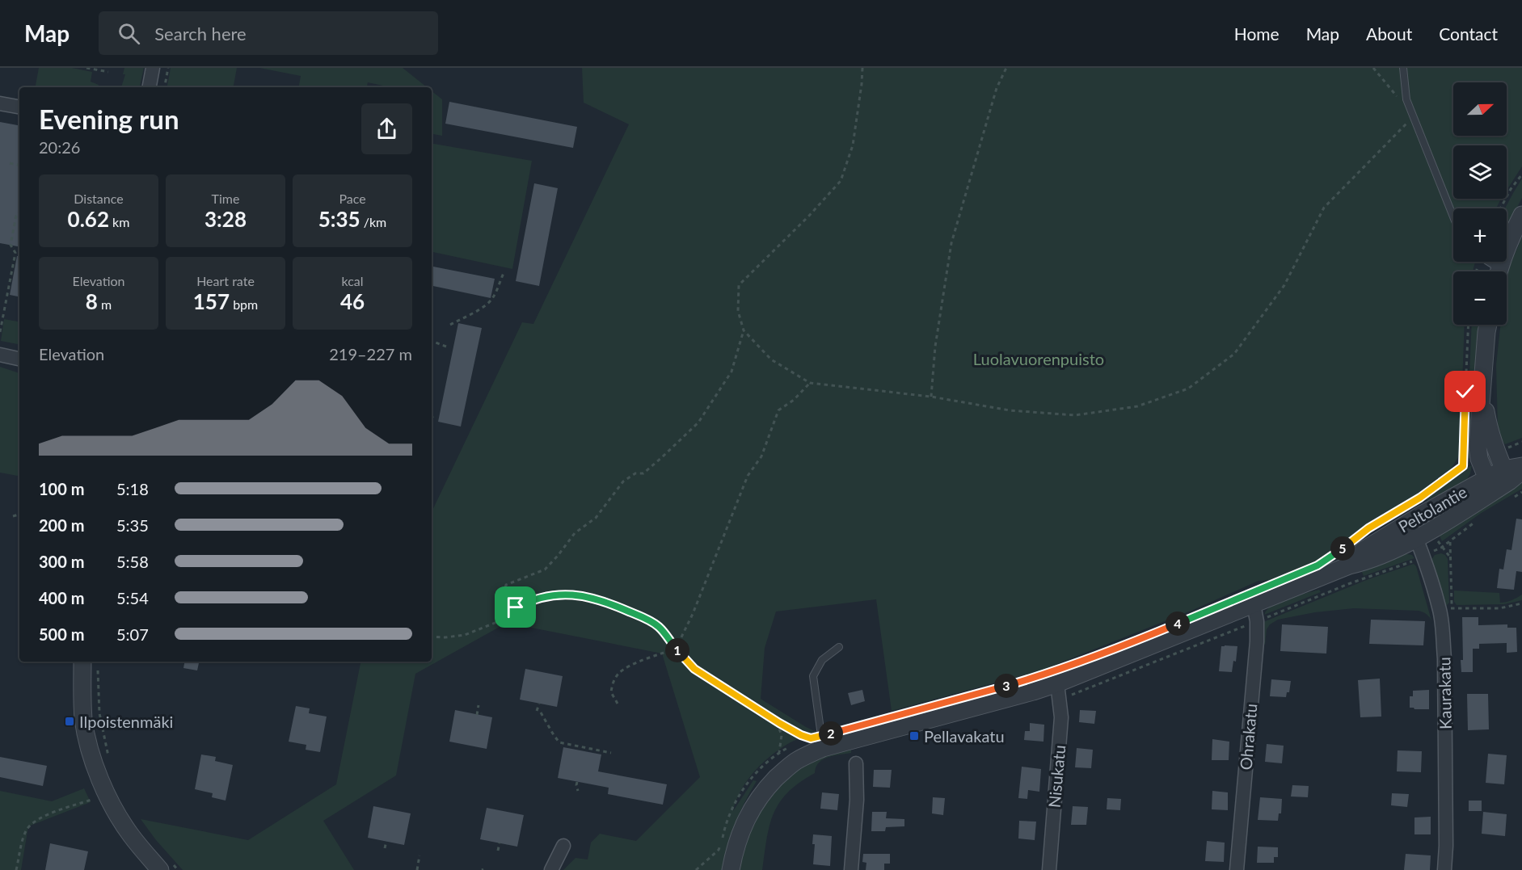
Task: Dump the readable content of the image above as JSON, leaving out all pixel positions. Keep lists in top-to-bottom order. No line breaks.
{"streets":{"street":["Peltolantie","Kaurakatu","Ohrakatu","Nisukatu"]},"crossings":[["Peltolantie","Kaurakatu"],["Peltolantie","Ohrakatu"],["Peltolantie","Nisukatu"]],"parks":["Luolavuorenpuisto"],"places":{"transit":["Ilpoistenmäki","Pellavakatu"]},"north":"right","page":{"header":"Map","search":"Search here","nav":["Home","Map","About","Contact"],"map_buttons":["+","−"],"heading":["Evening run","20:26"],"stats":[["Distance","0.62 km"],["Time","3:28"],["Pace","5:35 /km"],["Elevation","8 m"],["Heart rate","157 bpm"],["kcal","46"]],"chart":["Elevation","219–227 m"],"list":[{"name":"100 m","note":"5:18"},{"name":"200 m","note":"5:35"},{"name":"300 m","note":"5:58"},{"name":"400 m","note":"5:54"},{"name":"500 m","note":"5:07"}],"pins":["5","4","1","3","2"]}}
